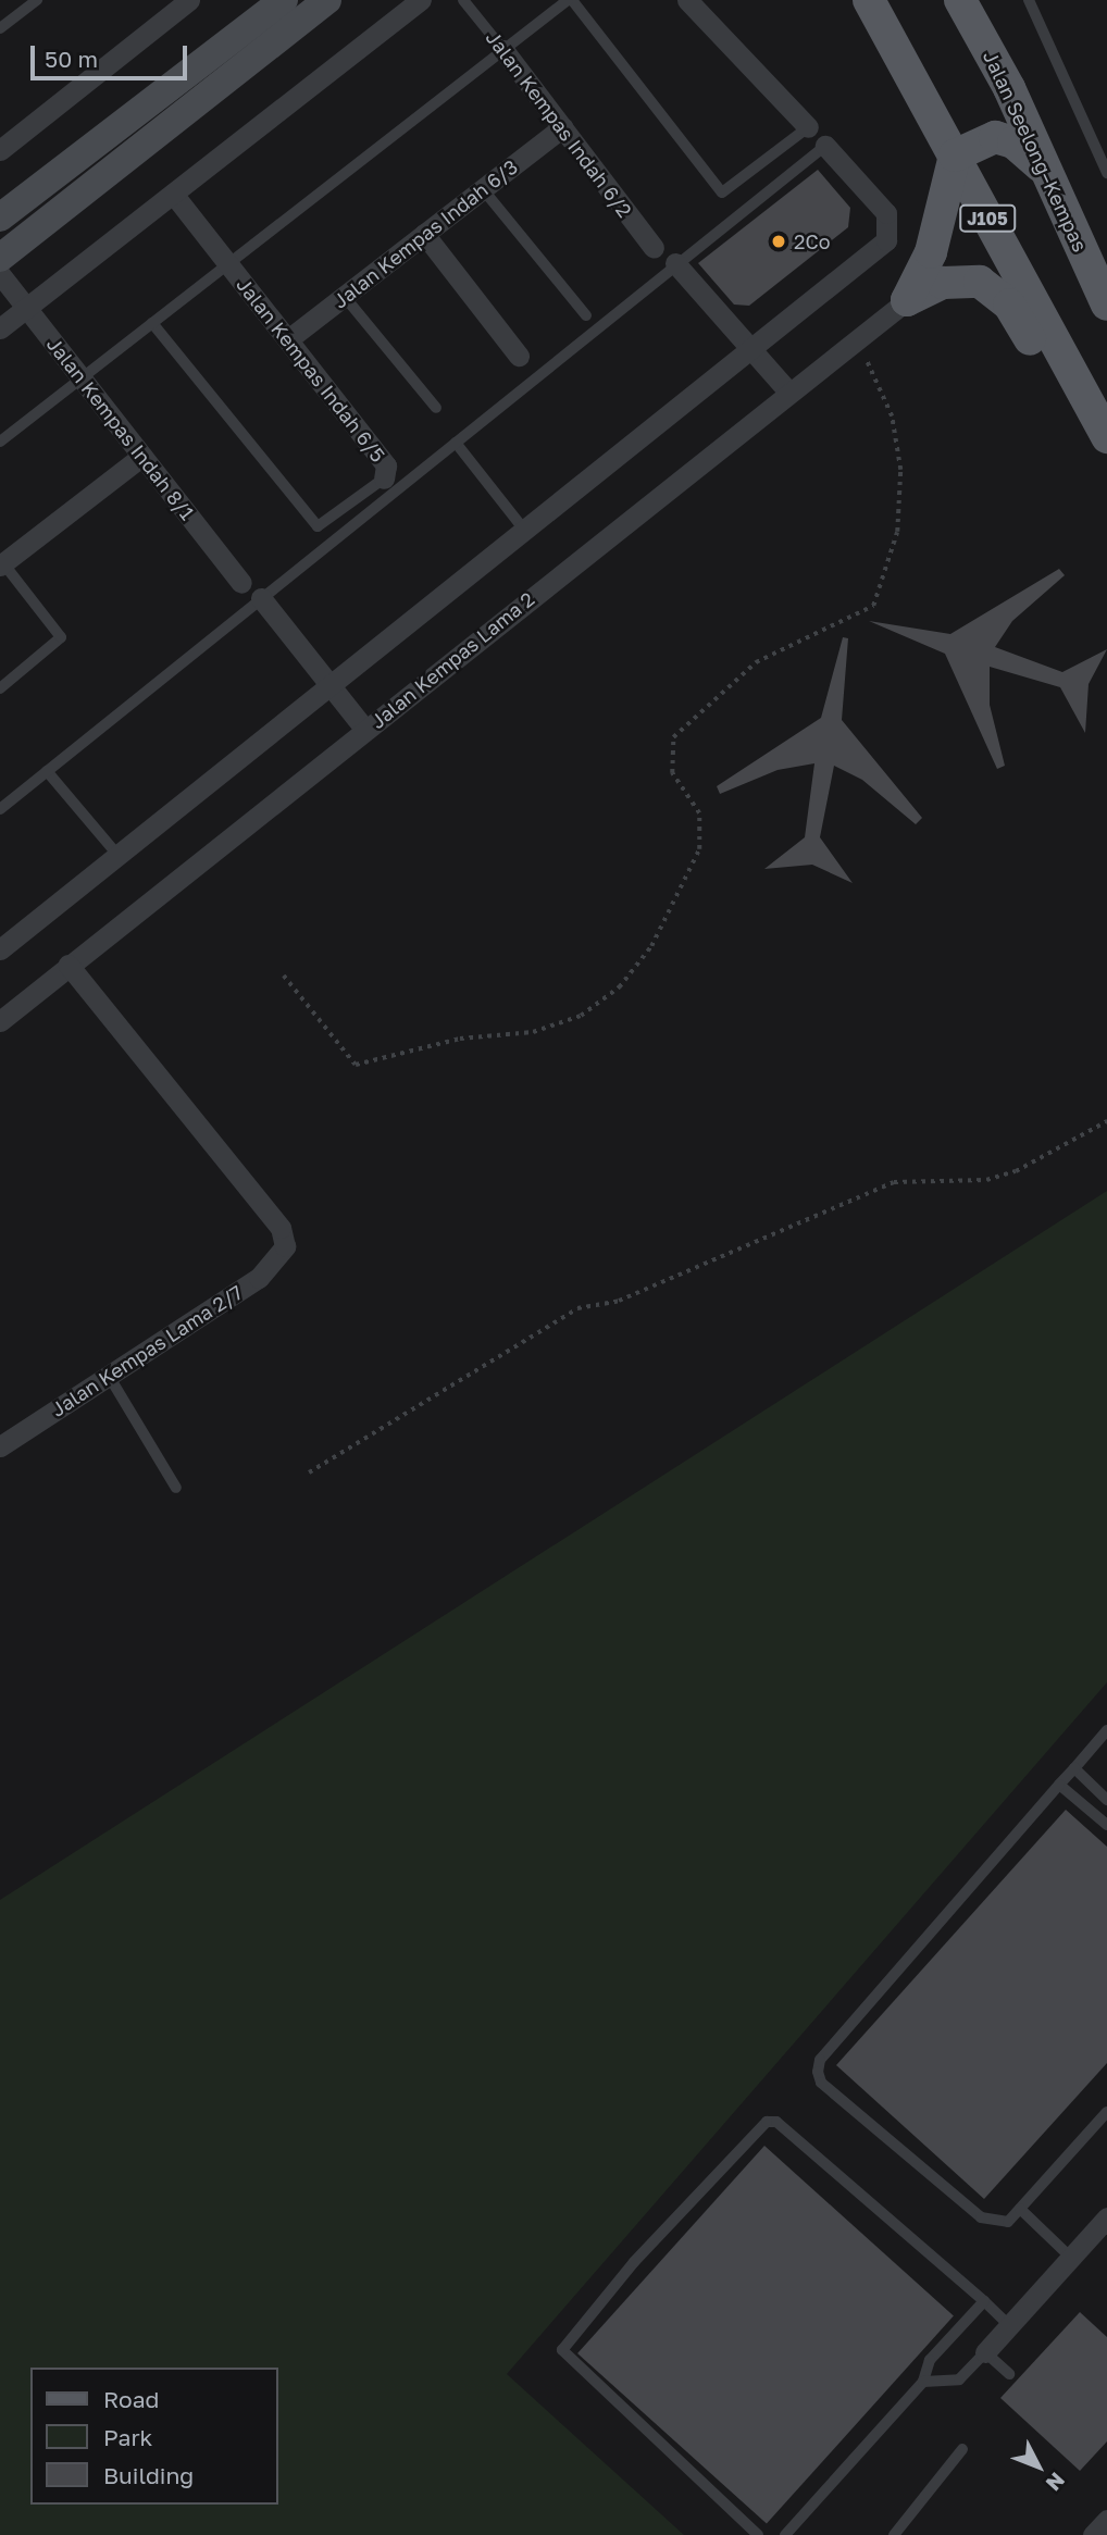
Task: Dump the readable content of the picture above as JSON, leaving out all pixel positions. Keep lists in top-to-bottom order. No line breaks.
{"streets":{"main road":["Jalan Seelong–Kempas","J105"],"street":["Jalan Kempas Indah 6/2","Jalan Kempas Indah 6/3","Jalan Kempas Indah 6/5","Jalan Kempas Indah 8/1","Jalan Kempas Lama 2","Jalan Kempas Lama 2/7"]},"crossings":[["Jalan Kempas Indah 6/2","Jalan Kempas Indah 6/3"],["Jalan Kempas Indah 6/3","Jalan Kempas Indah 6/5"],["Jalan Kempas Lama 2","Jalan Kempas Lama 2/7"]],"places":["2Co"],"legend":["Road","Park","Building"],"scale_bar":"50 m","north":"bottom right"}
